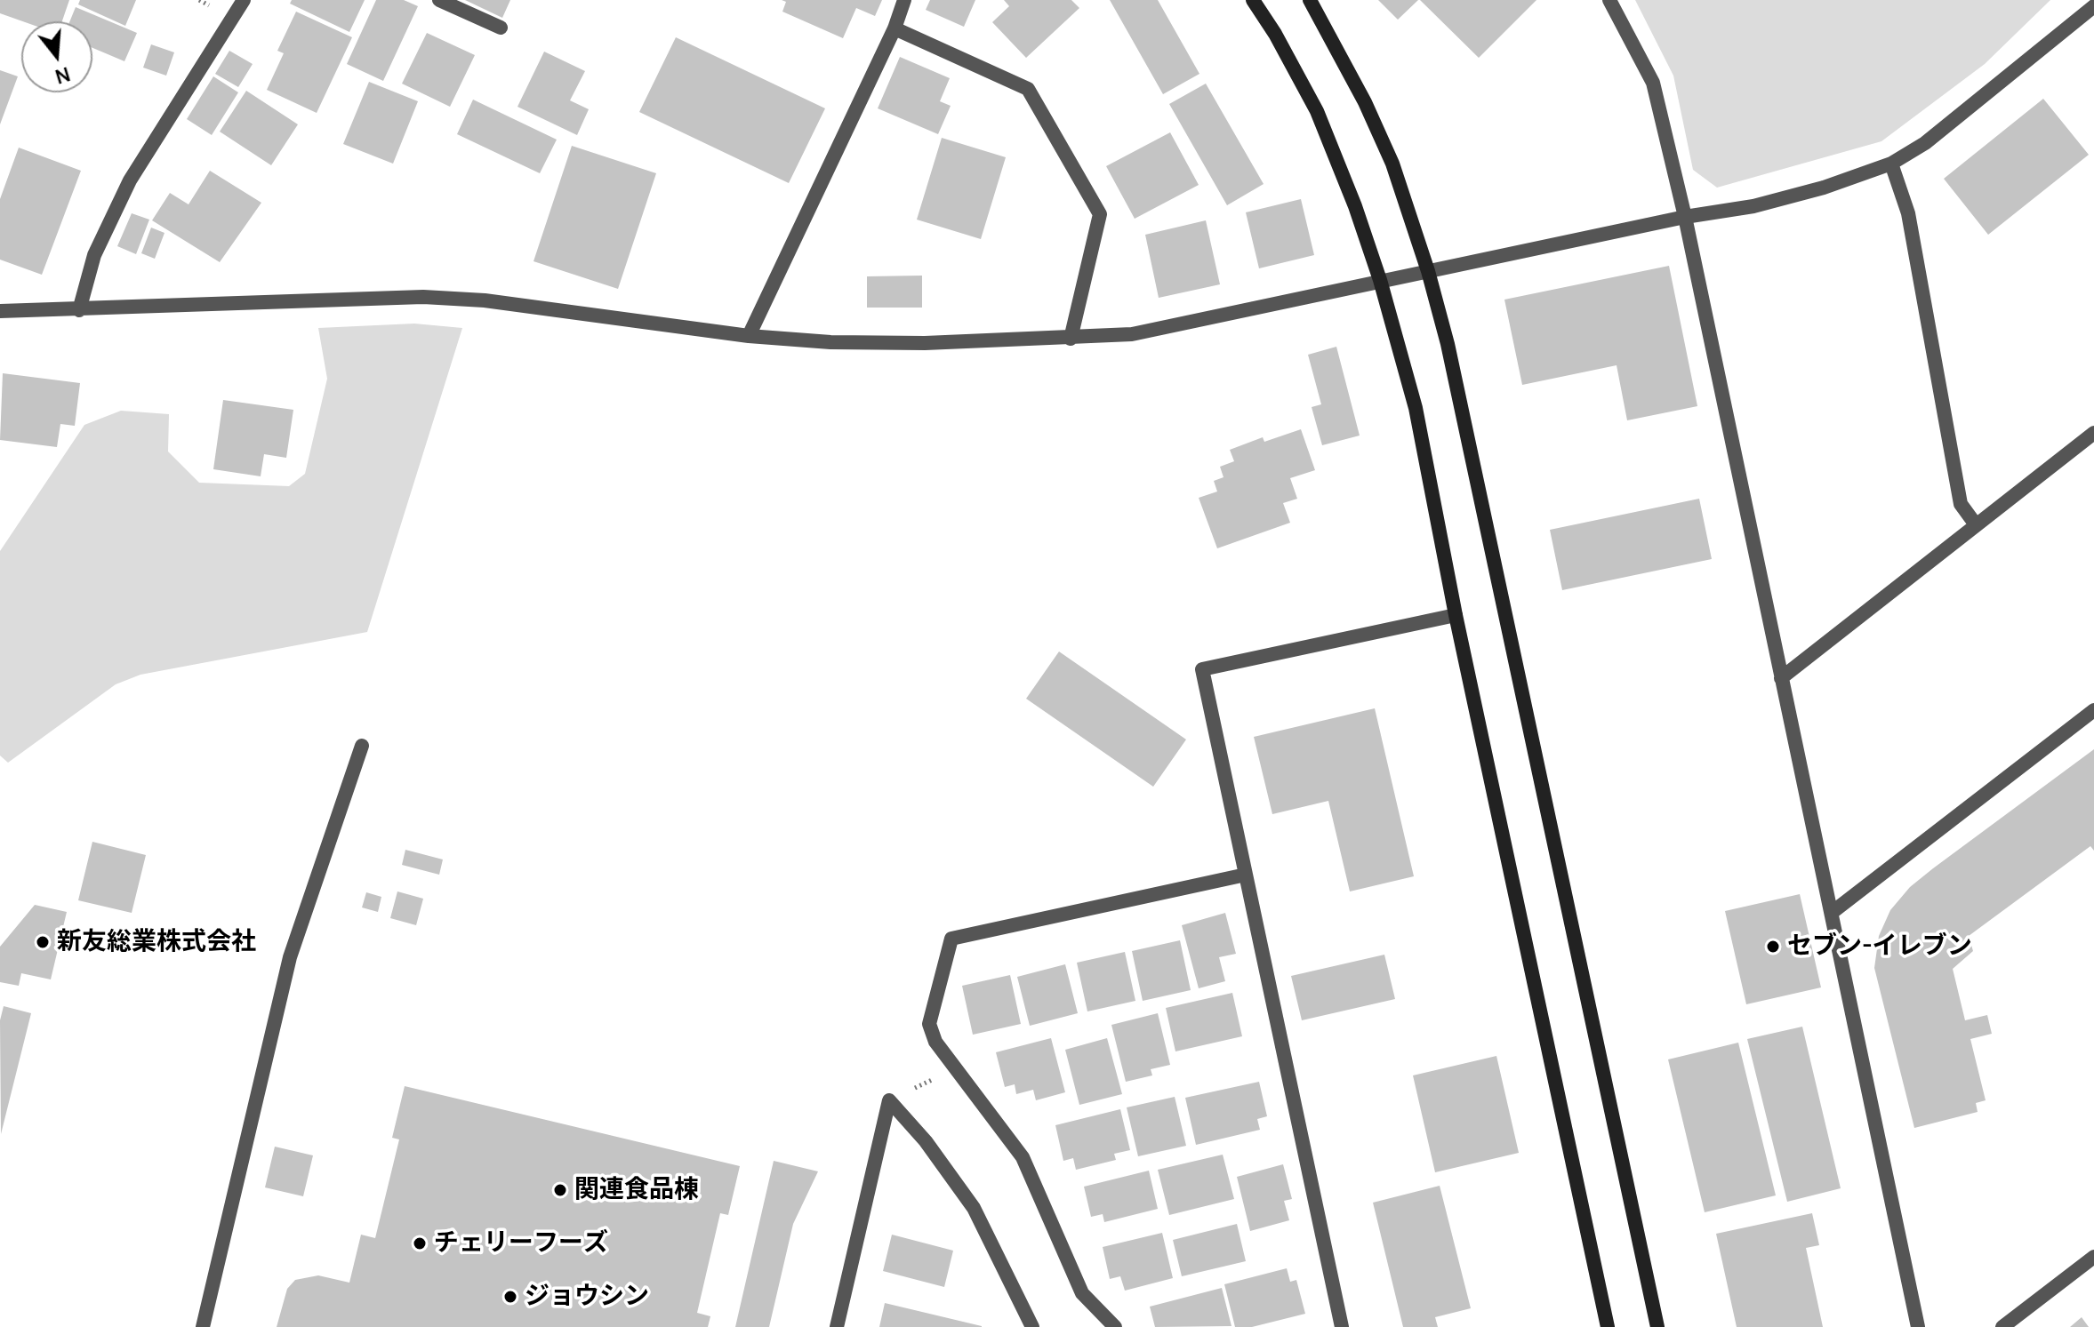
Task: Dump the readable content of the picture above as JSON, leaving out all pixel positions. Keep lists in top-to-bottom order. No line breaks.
{"places":["新友総業株式会社","セブン-イレブン","関連食品棟","チェリーフーズ","ジョウシン"],"north":"bottom"}
